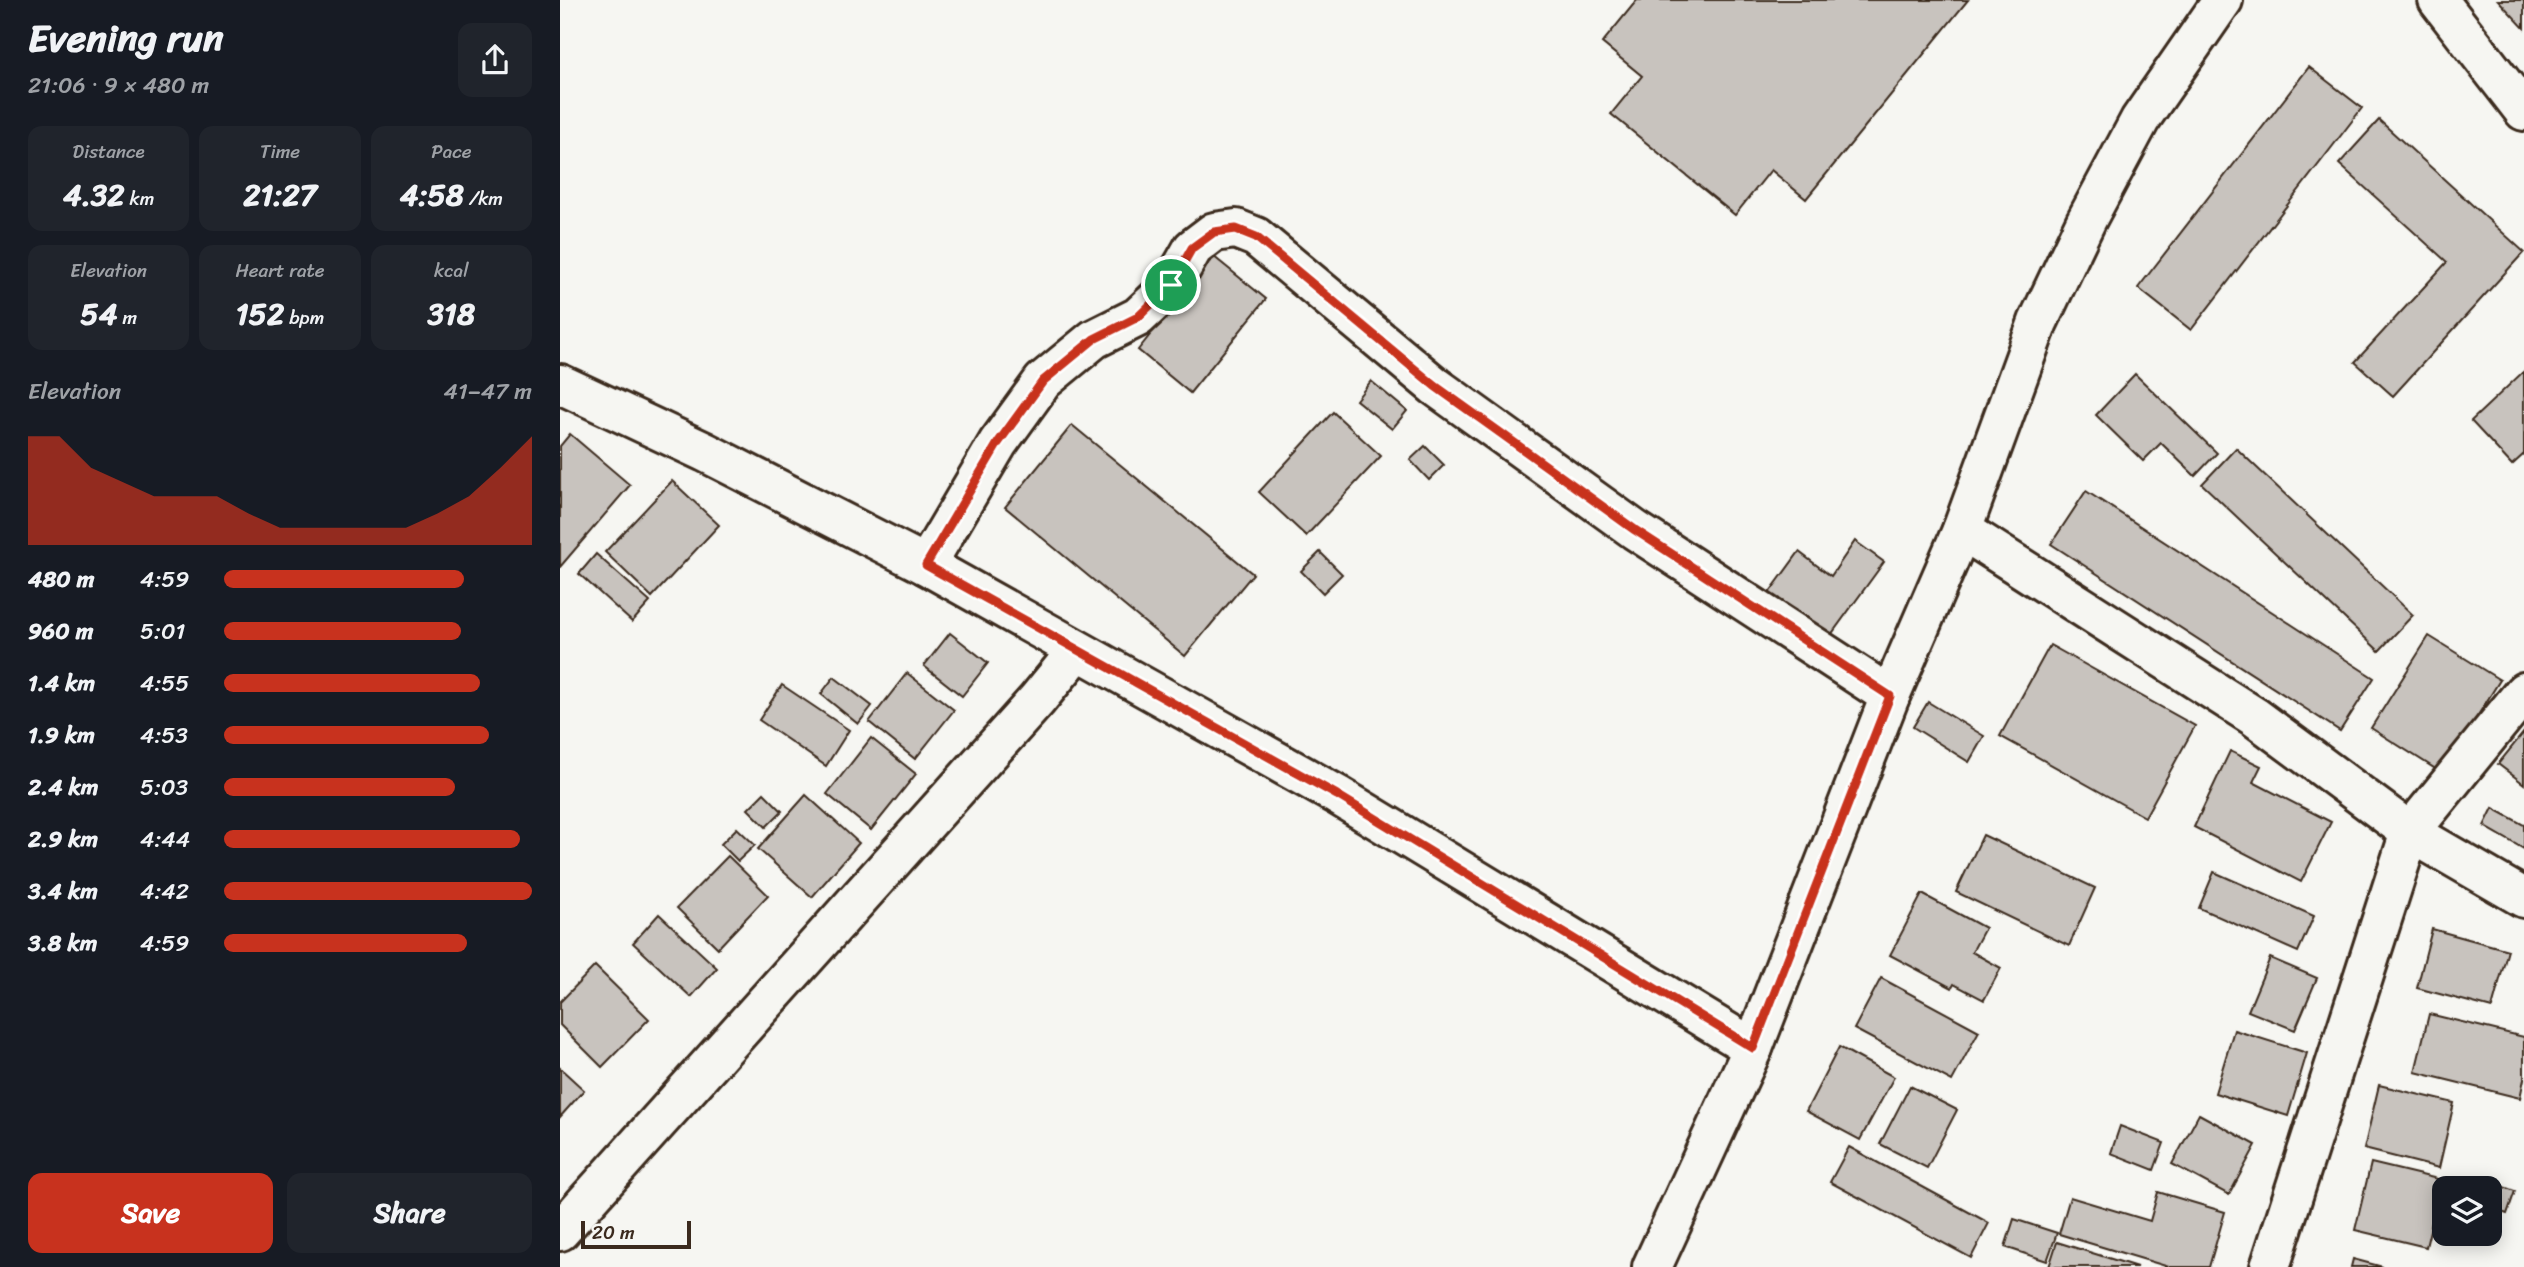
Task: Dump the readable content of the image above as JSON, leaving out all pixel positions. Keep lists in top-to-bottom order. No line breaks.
{"scale_bar":"20 m","page":{"heading":["Evening run","21:06 · 9 × 480 m"],"stats":[["Distance","4.32 km"],["Time","21:27"],["Pace","4:58 /km"],["Elevation","54 m"],["Heart rate","152 bpm"],["kcal","318"]],"chart":["Elevation","41–47 m"],"list":[{"name":"480 m","note":"4:59"},{"name":"960 m","note":"5:01"},{"name":"1.4 km","note":"4:55"},{"name":"1.9 km","note":"4:53"},{"name":"2.4 km","note":"5:03"},{"name":"2.9 km","note":"4:44"},{"name":"3.4 km","note":"4:42"},{"name":"3.8 km","note":"4:59"}],"buttons":["Save","Share"],"scale":"20 m"}}
